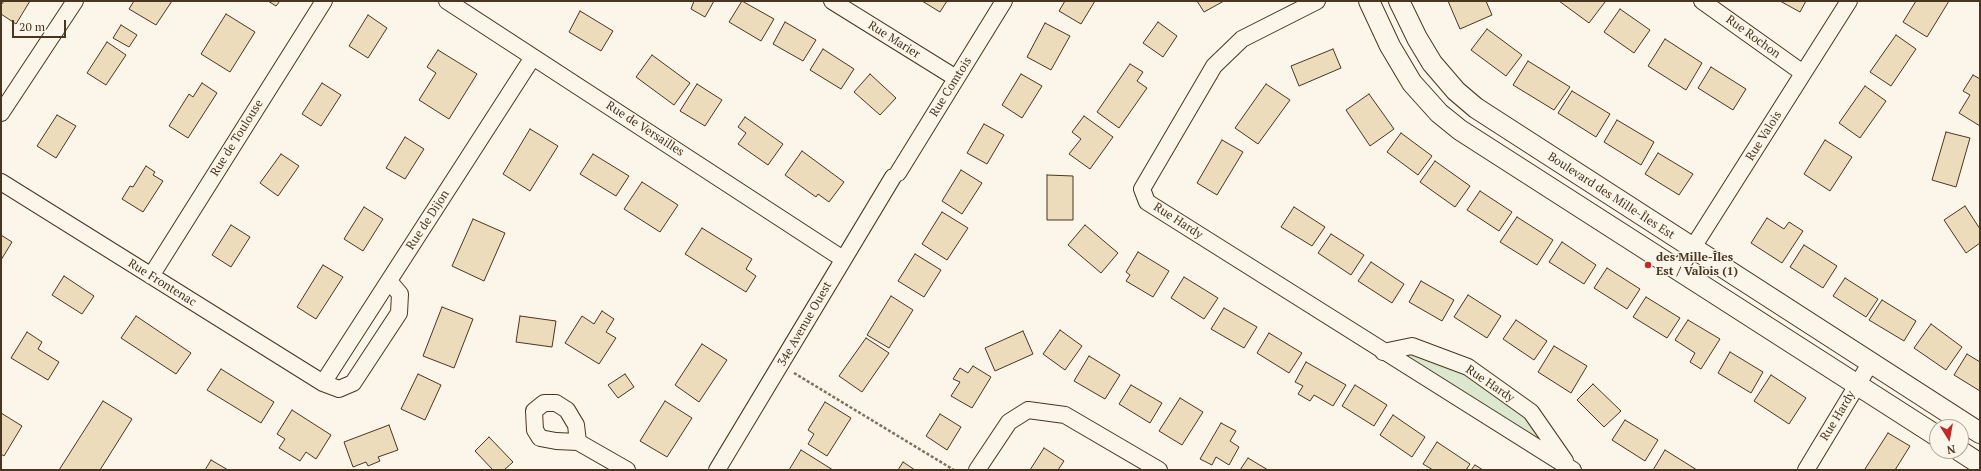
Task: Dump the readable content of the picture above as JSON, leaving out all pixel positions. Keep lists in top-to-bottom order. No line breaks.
{"streets":{"street":["Rue Rochon","Rue Marier","Rue Comtois","Rue de Versailles","Rue Valois","Rue de Toulouse","Boulevard des Mille-Îles Est","Rue de Dijon","Rue Hardy","Rue Frontenac","34e Avenue Ouest"]},"crossings":[["Rue Rochon","Rue Valois"],["Rue Marier","Rue Comtois"],["Rue Comtois","34e Avenue Ouest"],["Rue de Versailles","Rue de Dijon"],["Rue de Versailles","34e Avenue Ouest"],["Rue Valois","Boulevard des Mille-Îles Est"],["Rue de Toulouse","Rue Frontenac"],["Boulevard des Mille-Îles Est","Rue Hardy"],["Rue de Dijon","Rue Frontenac"]],"places":["des Mille-Îles Est / Valois (1)"],"scale_bar":"20 m","north":"bottom"}
